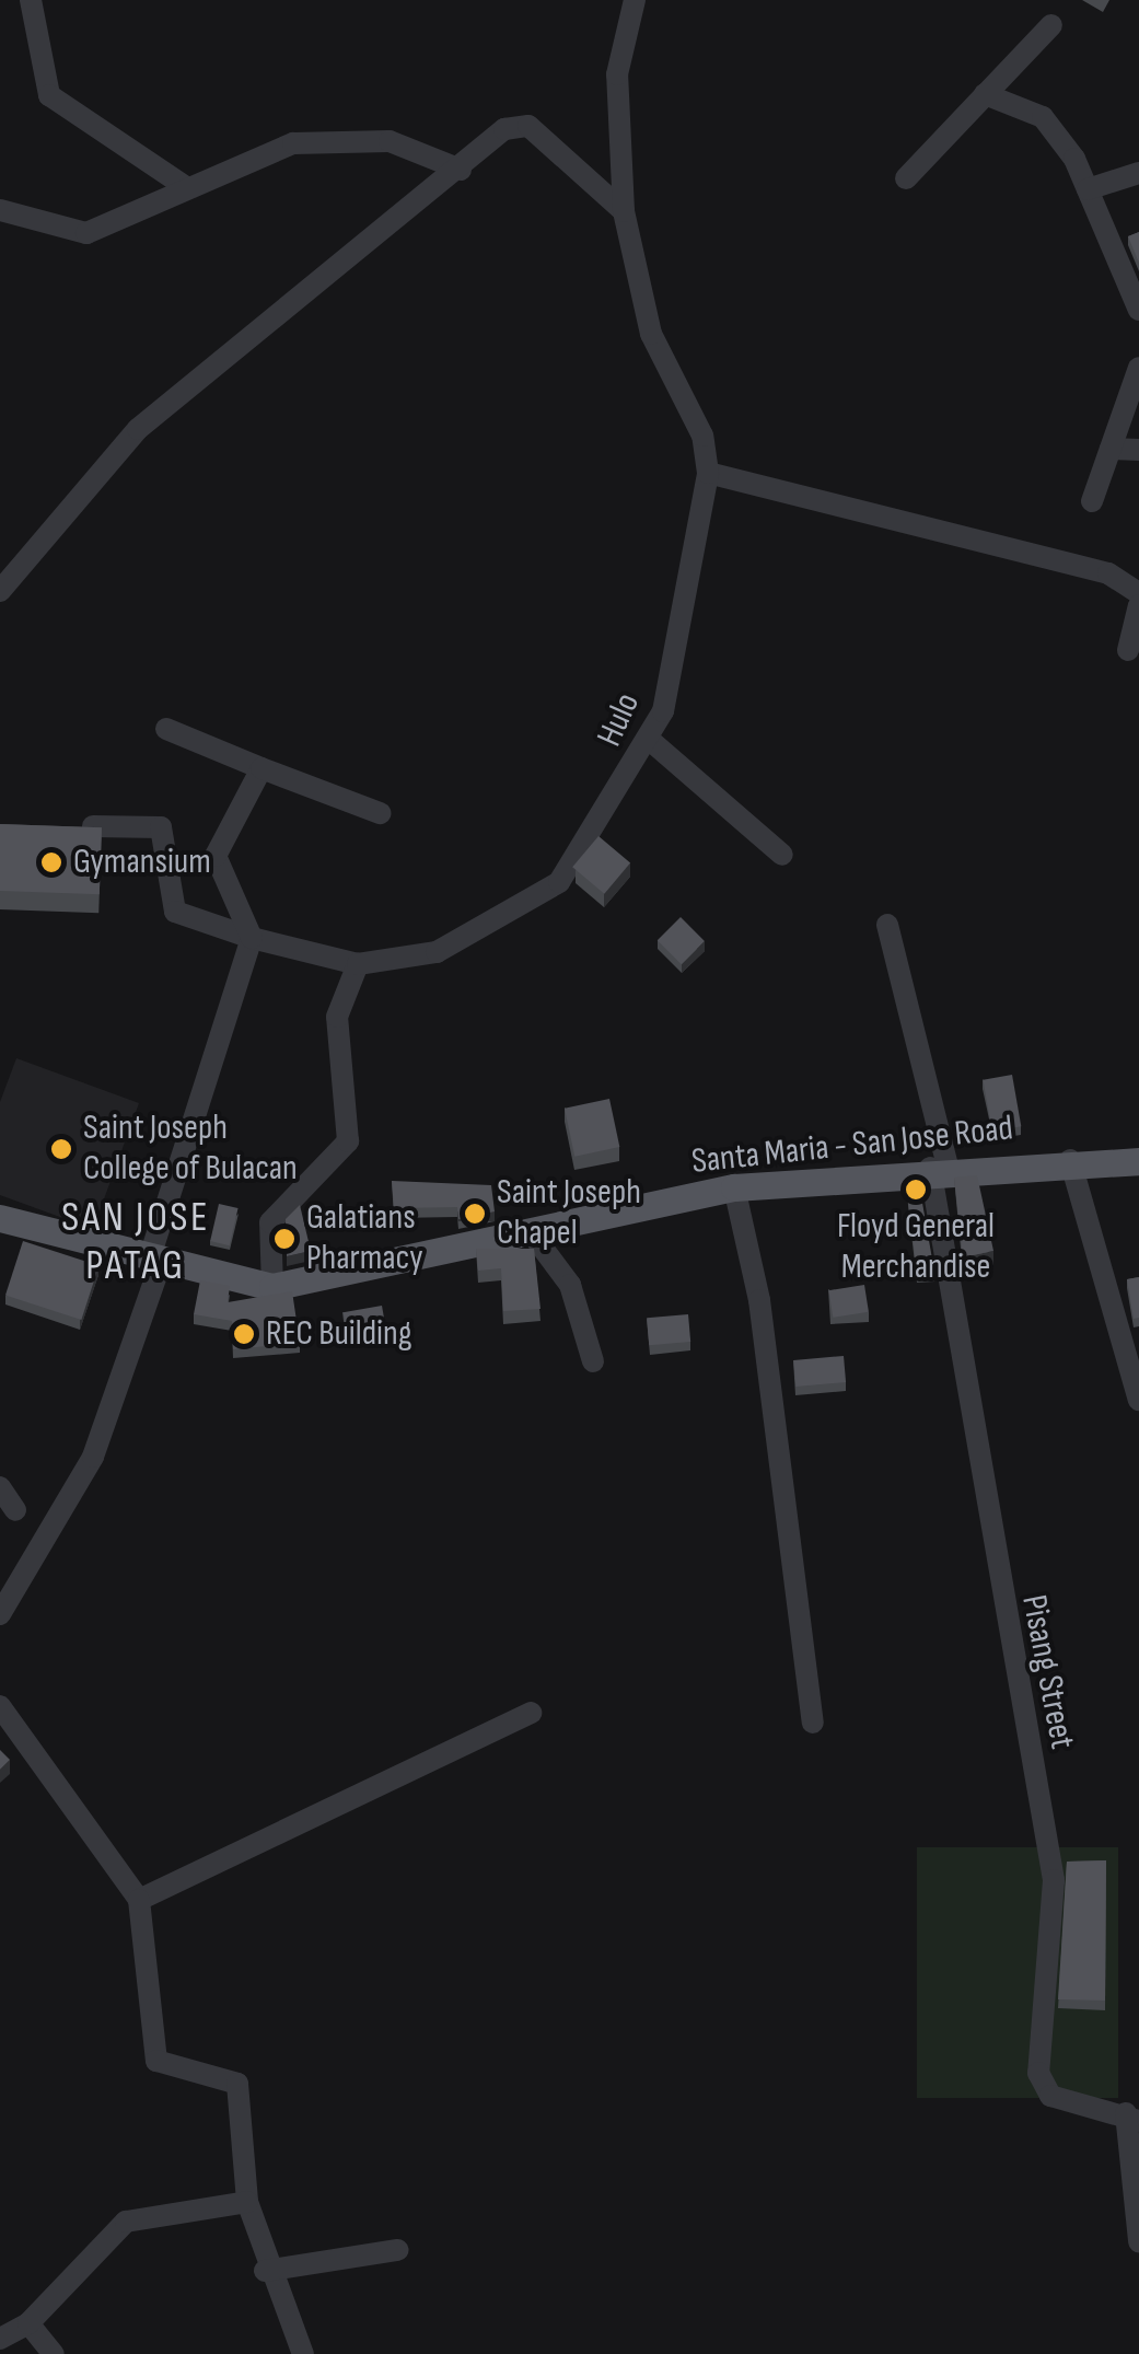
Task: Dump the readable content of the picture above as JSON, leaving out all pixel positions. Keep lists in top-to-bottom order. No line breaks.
{"streets":{"main road":["Santa Maria - San Jose Road"],"street":["Hulo","Pisang Street"]},"crossings":[["Santa Maria - San Jose Road","Pisang Street"]],"districts":["SAN JOSE PATAG"],"places":["Gymansium","Saint Joseph College of Bulacan","Floyd General Merchandise","Saint Joseph Chapel","Galatians Pharmacy","REC Building"]}
